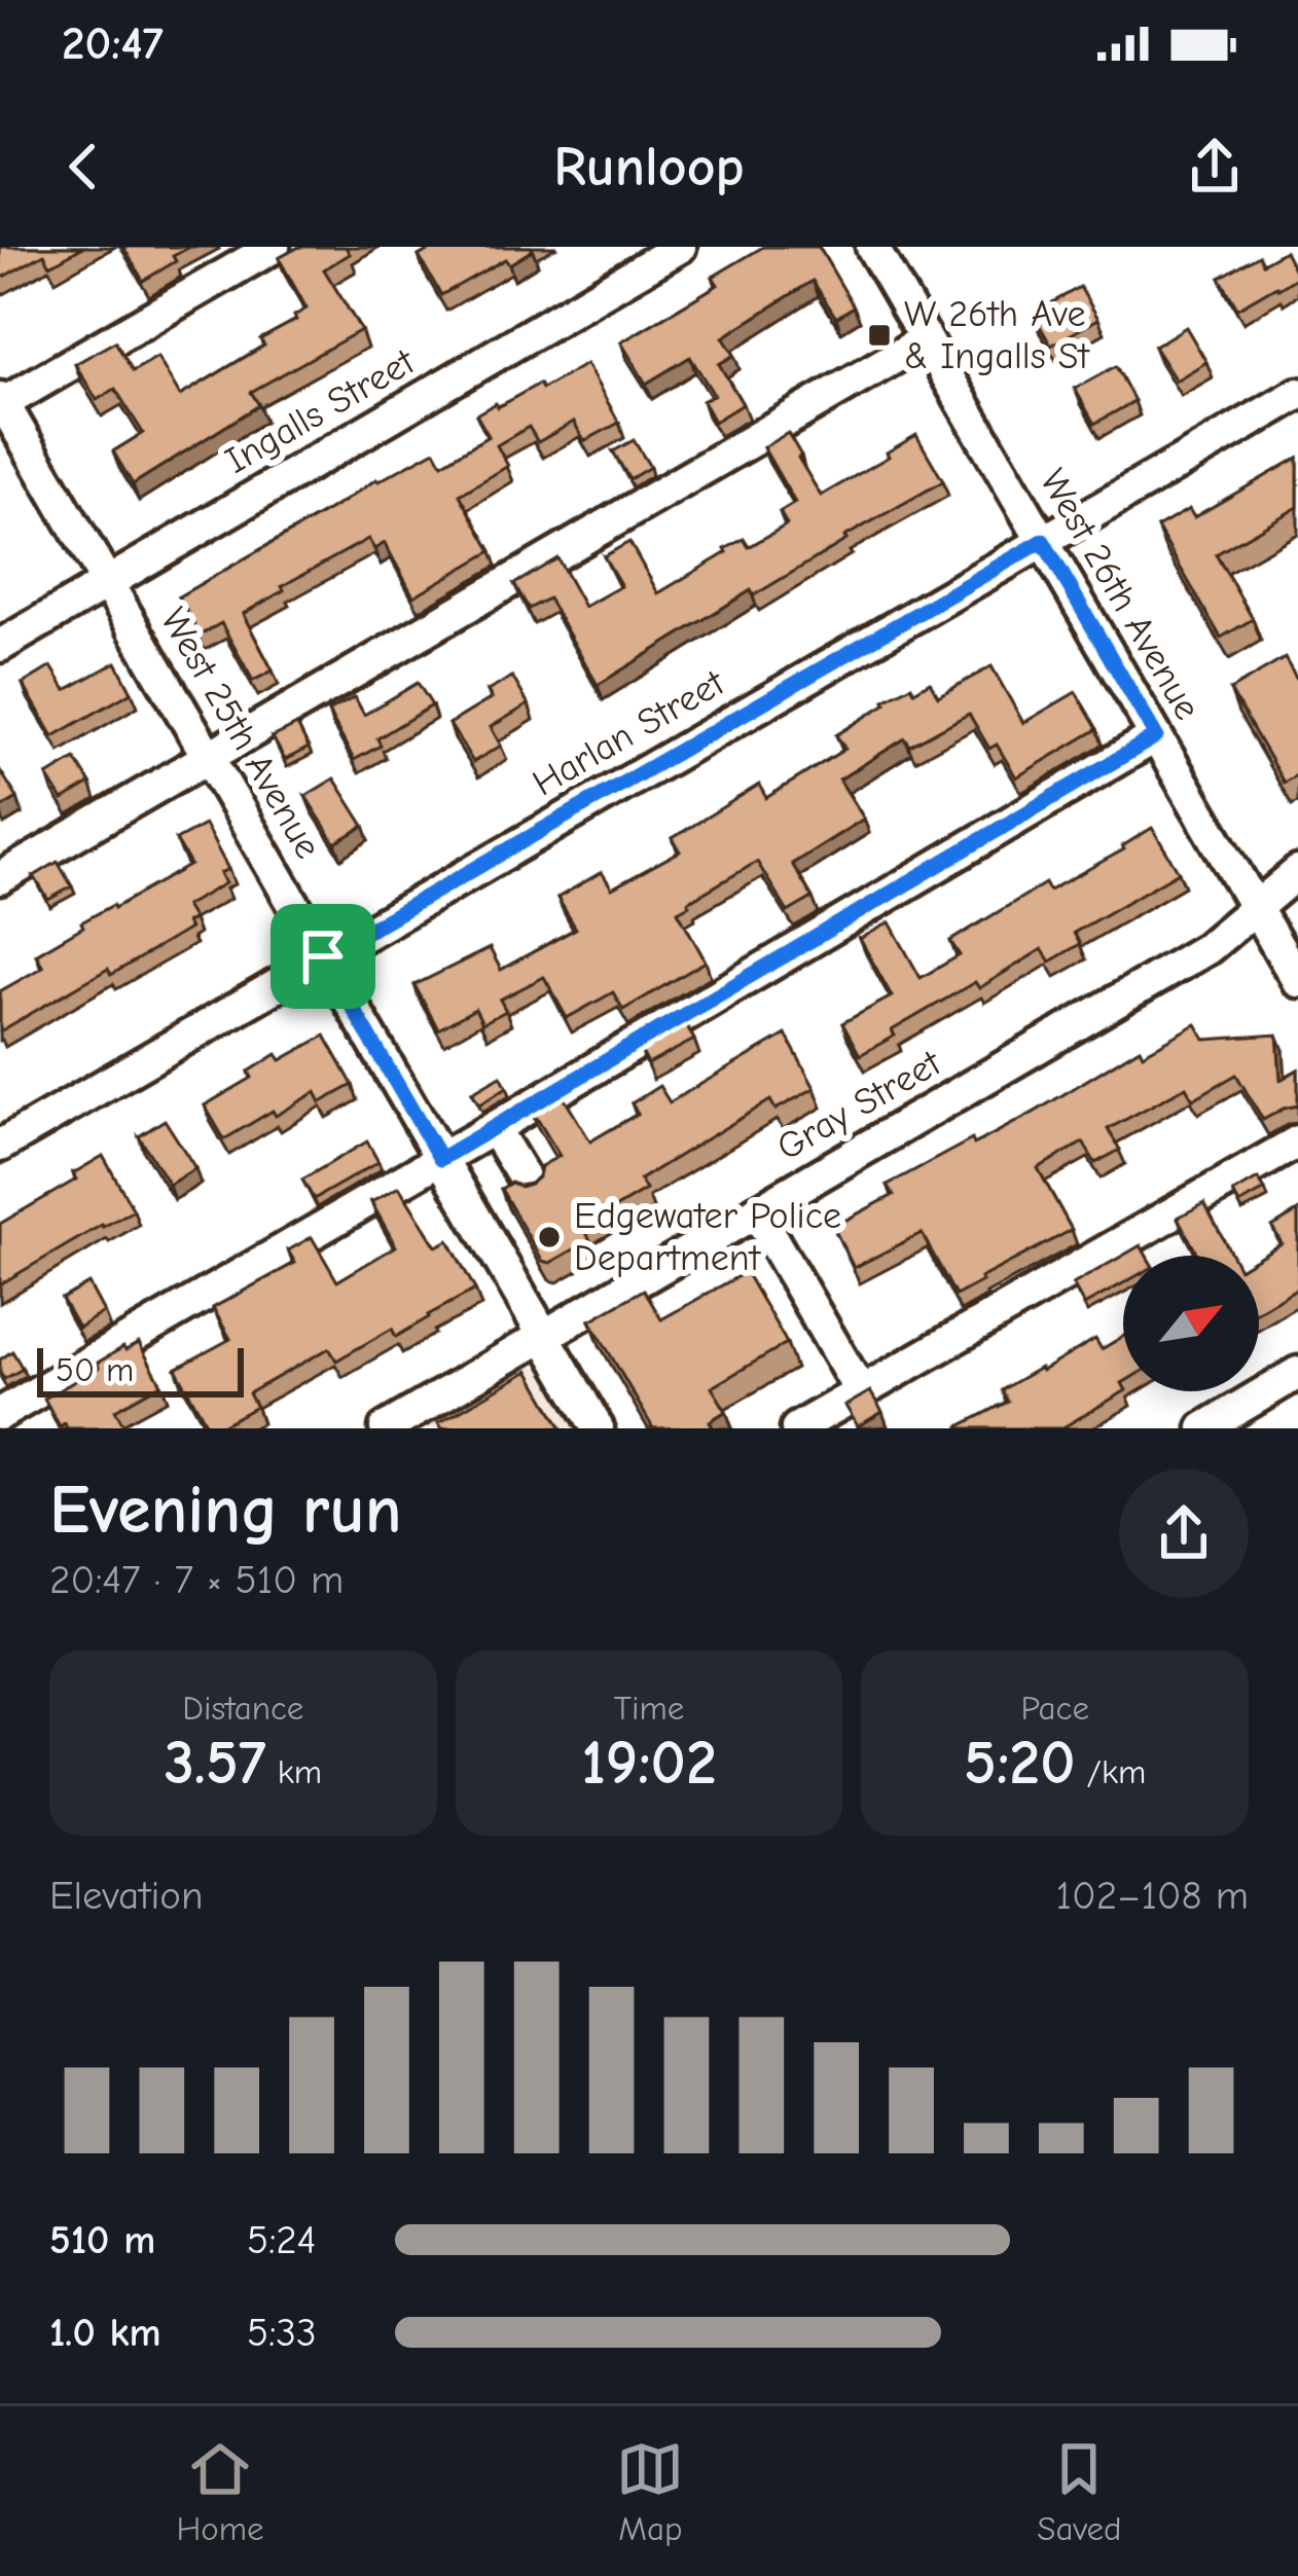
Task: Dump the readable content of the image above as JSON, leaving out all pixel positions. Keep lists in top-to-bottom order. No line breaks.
{"streets":{"street":["Ingalls Street","West 26th Avenue","West 25th Avenue","Harlan Street","Gray Street"]},"crossings":[["Ingalls Street","West 25th Avenue"],["West 26th Avenue","Harlan Street"],["West 26th Avenue","Gray Street"],["West 25th Avenue","Harlan Street"],["West 25th Avenue","Gray Street"]],"places":{"transit":["W 26th Ave & Ingalls St"],"other":["Edgewater Police Department"]},"scale_bar":"50 m","north":"top right","page":{"status":"20:47","header":"Runloop","scale":"50 m","heading":["Evening run","20:47 · 7 × 510 m"],"stats":[["Distance","3.57 km"],["Time","19:02"],["Pace","5:20 /km"]],"chart":["Elevation","102–108 m"],"list":[{"name":"510 m","note":"5:24"},{"name":"1.0 km","note":"5:33"}],"tabs":["Home","Map","Saved"]}}
